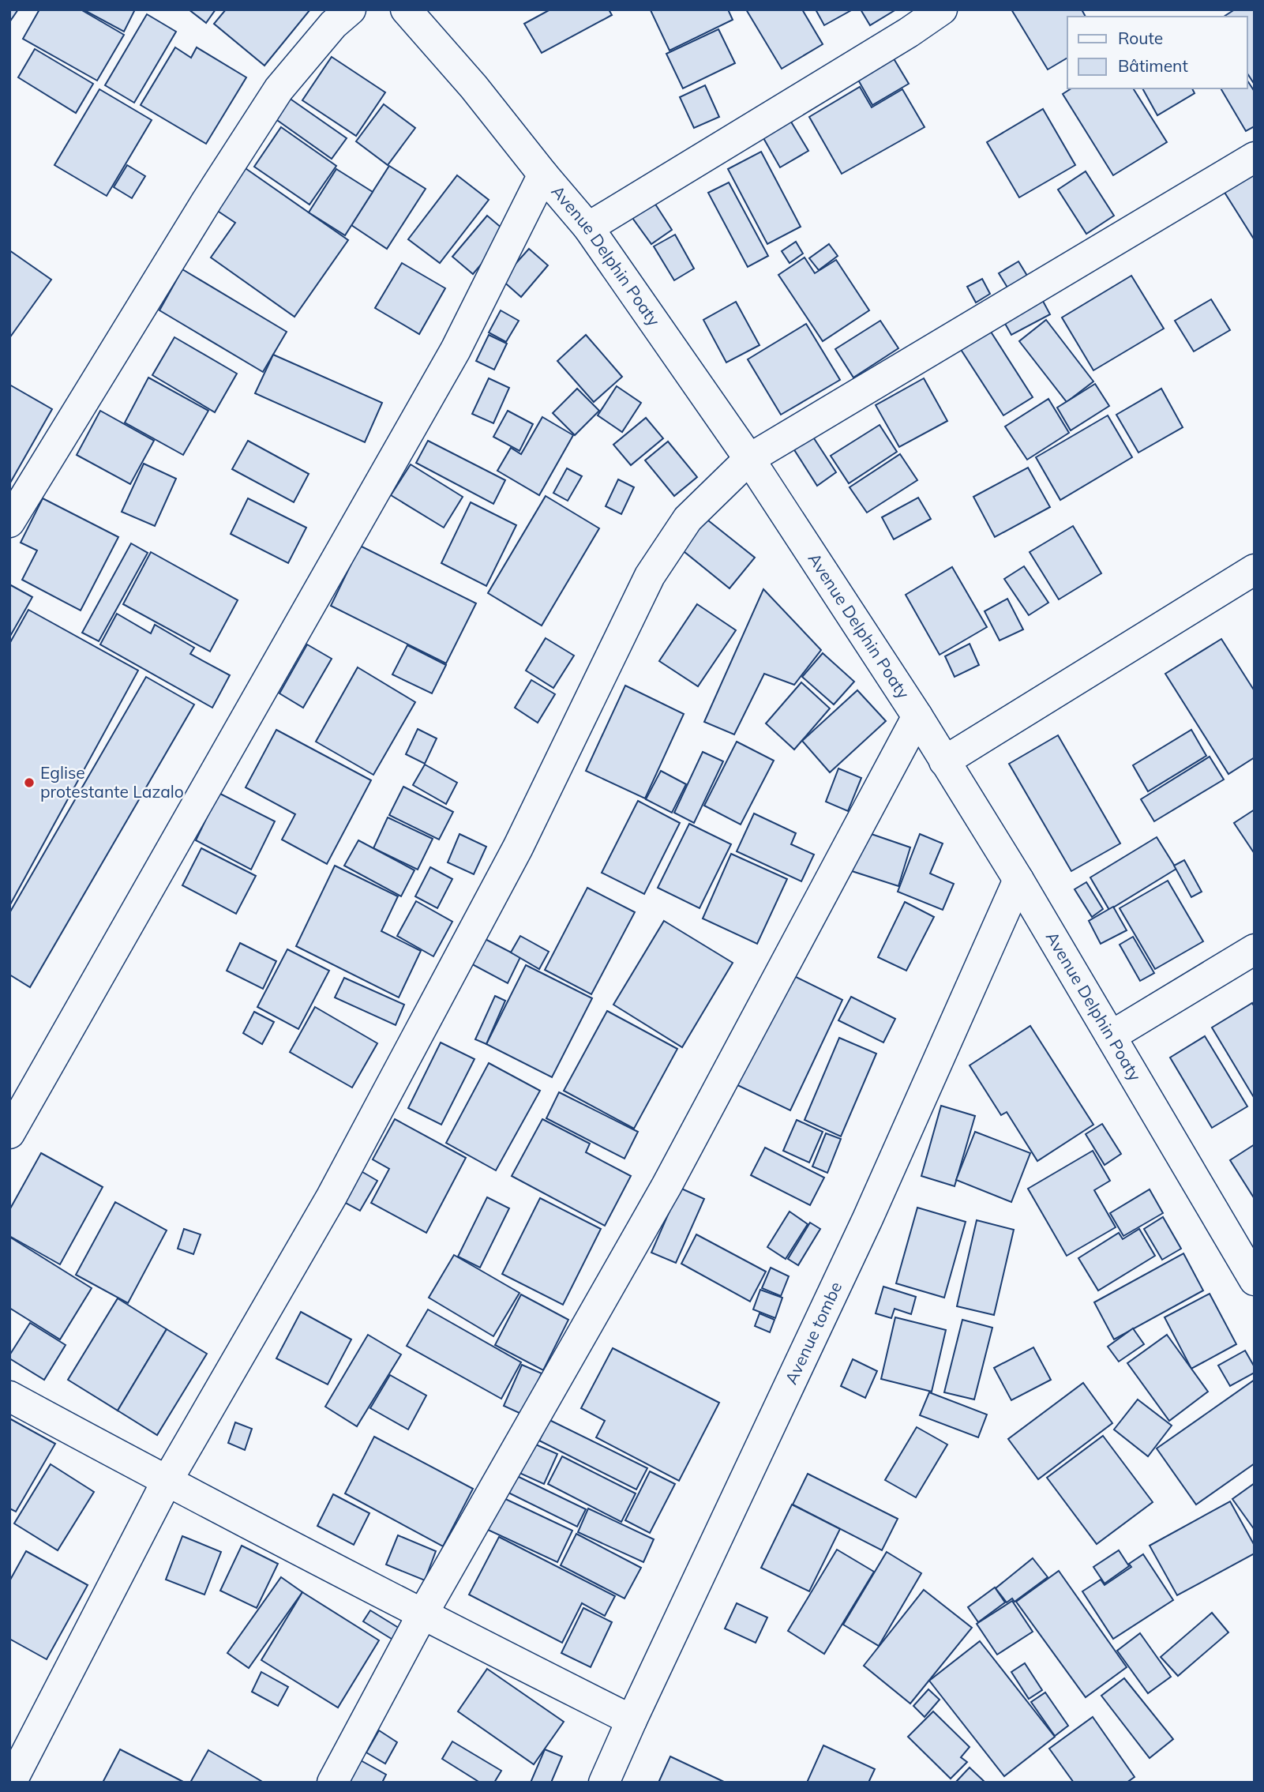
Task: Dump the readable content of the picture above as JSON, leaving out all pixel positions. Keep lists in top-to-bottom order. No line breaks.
{"streets":{"street":["Avenue Delphin Poaty","Avenue tombe"]},"crossings":[["Avenue Delphin Poaty","Avenue tombe"]],"places":["Eglise protestante Lazalo"],"legend":["Route","Bâtiment"]}
